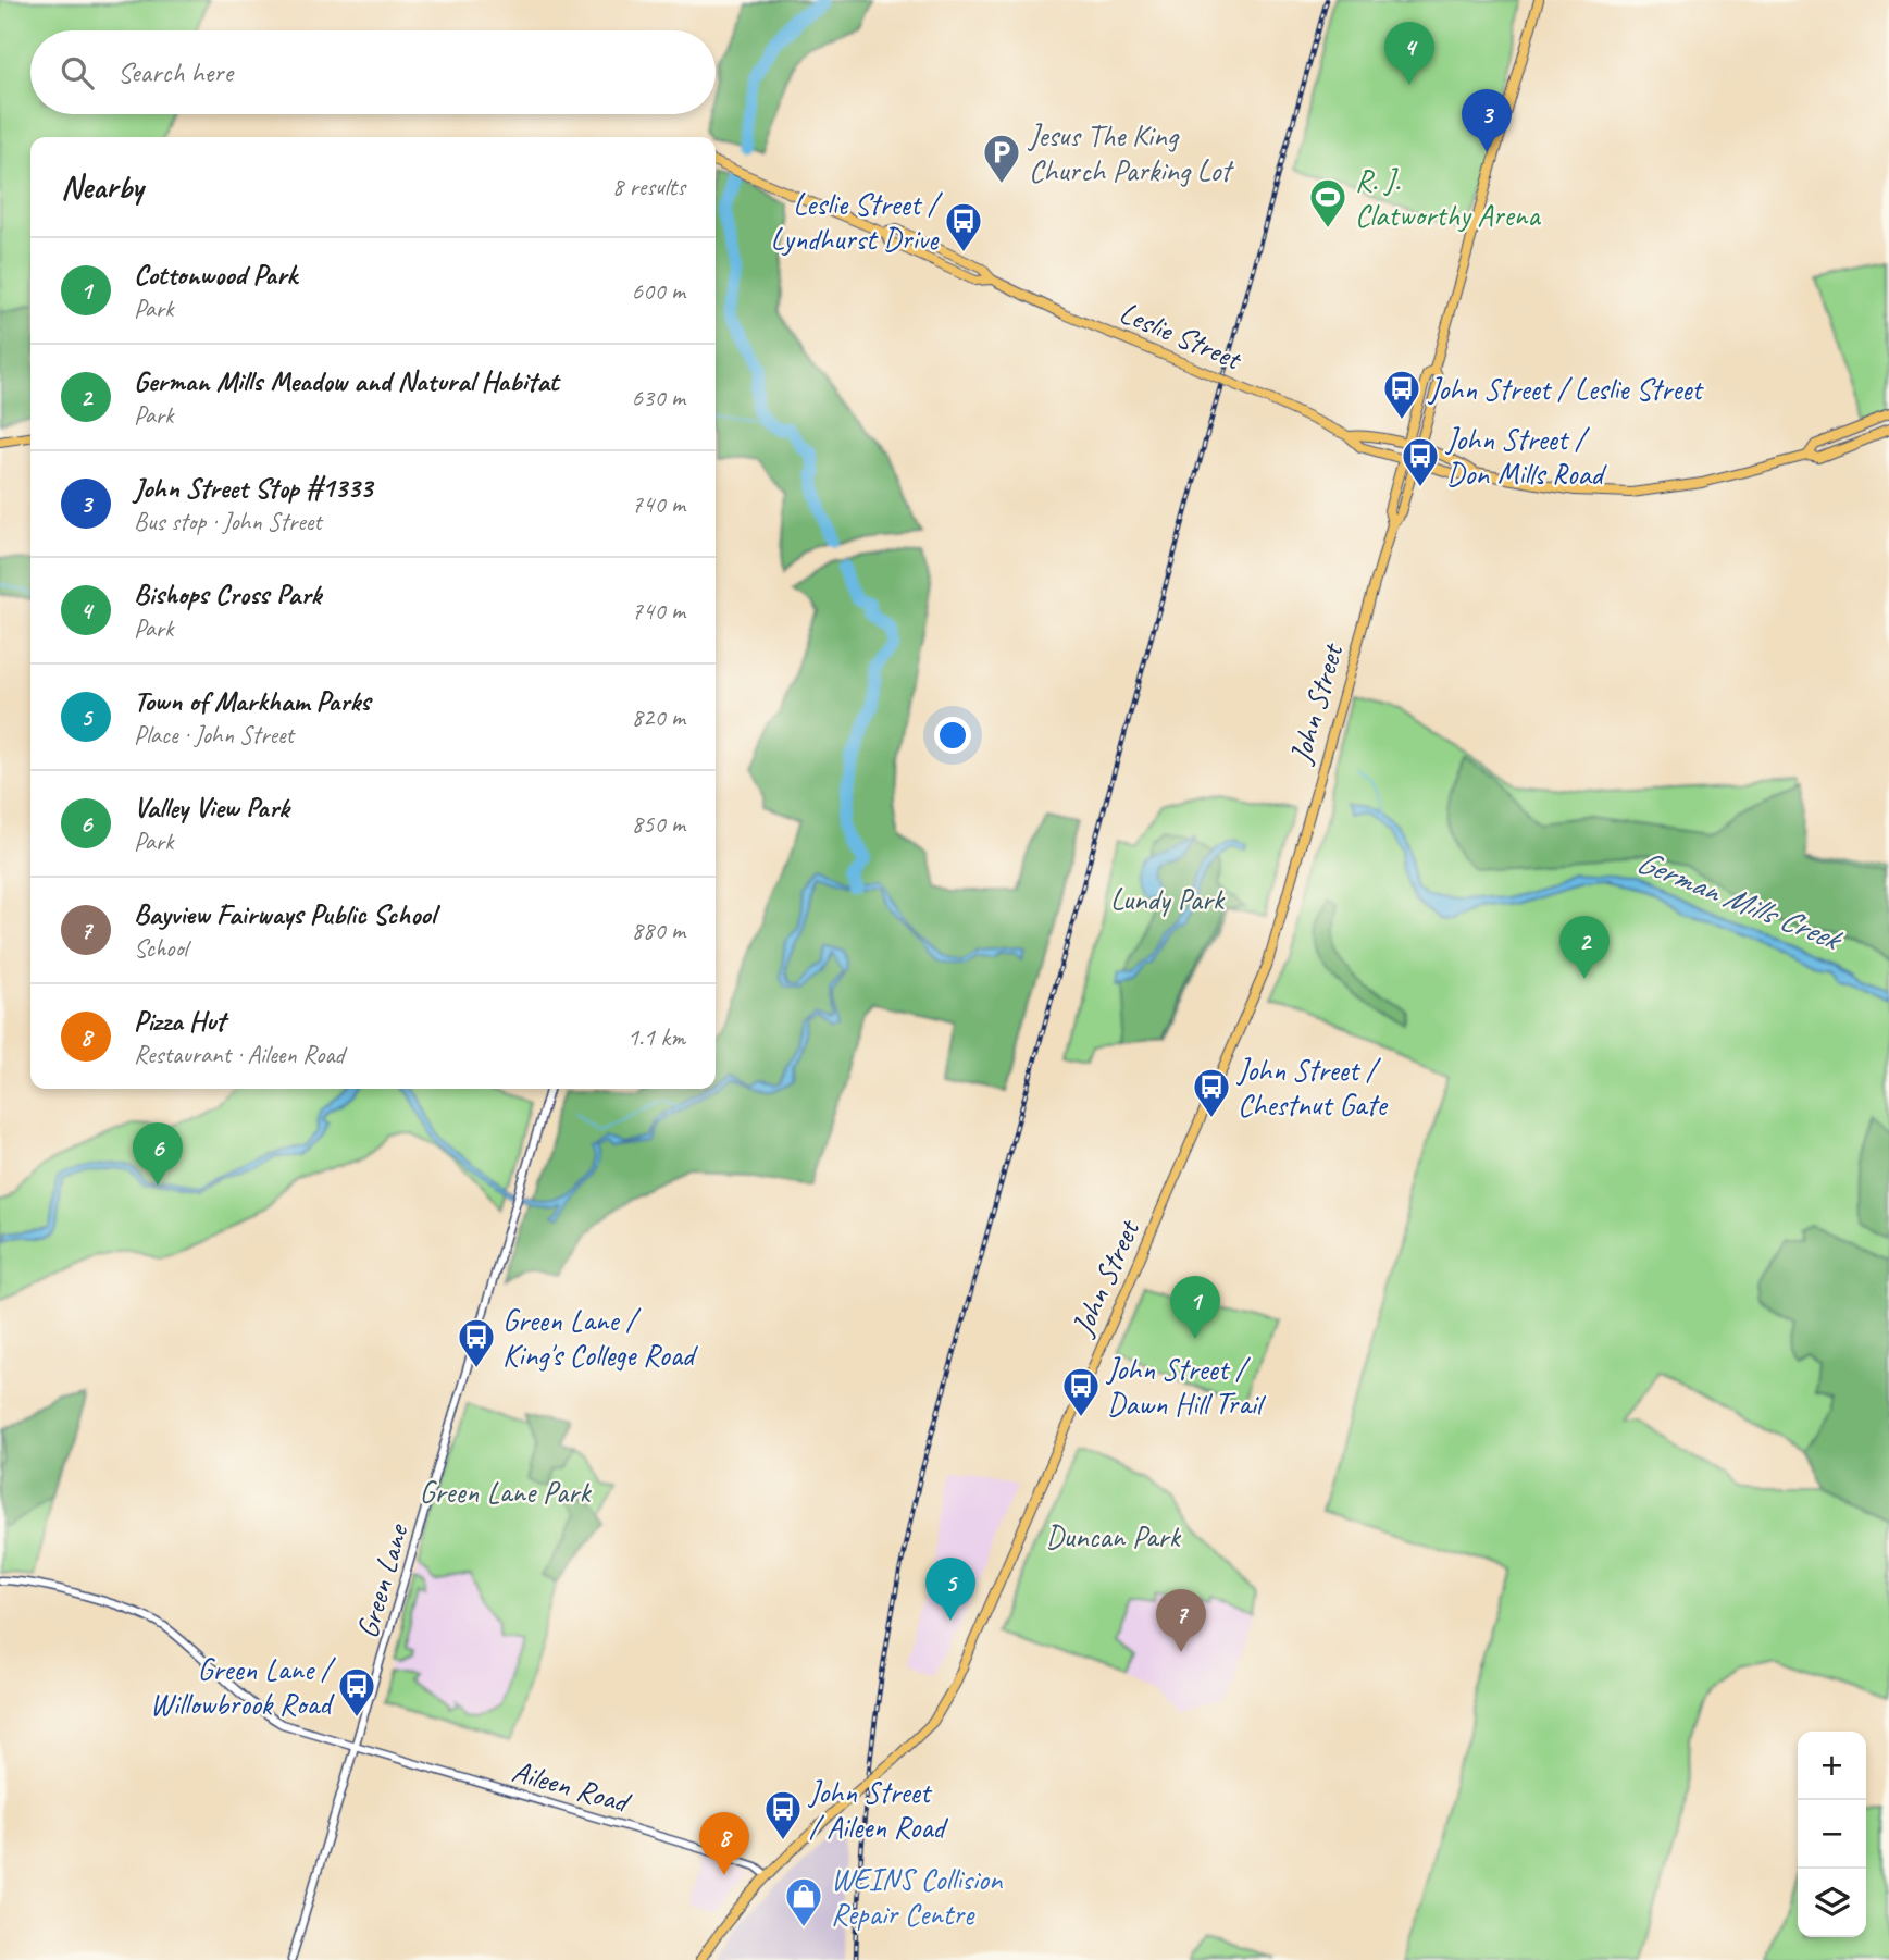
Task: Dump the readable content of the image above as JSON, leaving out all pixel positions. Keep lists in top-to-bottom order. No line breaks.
{"streets":{"main road":["Leslie Street","John Street"],"street":["Green Lane","Aileen Road"]},"crossings":[["Leslie Street","John Street"],["John Street","Aileen Road"],["Green Lane","Aileen Road"]],"water":["German Mills Creek"],"parks":["Lundy Park","Green Lane Park","Duncan Park"],"places":{"parking":["Jesus The King Church Parking Lot"],"sports":["R. J. Clatworthy Arena"],"bus stop":["Leslie Street / Lyndhurst Drive","John Street / Leslie Street","John Street / Don Mills Road","John Street / Chestnut Gate","Green Lane / King's College Road","John Street / Dawn Hill Trail","Green Lane / Willowbrook Road","John Street / Aileen Road"],"shop":["WEINS Collision Repair Centre"]},"page":{"pins":["4","3","2","6","1","5","7","8"],"search":"Search here","heading":["Nearby","8 results"],"list":[{"mark":"1","name":"Cottonwood Park","note":"Park","value":"600 m"},{"mark":"2","name":"German Mills Meadow and Natural Habitat","note":"Park","value":"630 m"},{"mark":"3","name":"John Street Stop #1333","note":"Bus stop · John Street","value":"740 m"},{"mark":"4","name":"Bishops Cross Park","note":"Park","value":"740 m"},{"mark":"5","name":"Town of Markham Parks","note":"Place · John Street","value":"820 m"},{"mark":"6","name":"Valley View Park","note":"Park","value":"850 m"},{"mark":"7","name":"Bayview Fairways Public School","note":"School","value":"880 m"},{"mark":"8","name":"Pizza Hut","note":"Restaurant · Aileen Road","value":"1.1 km"}],"map_buttons":["+","−"]}}
